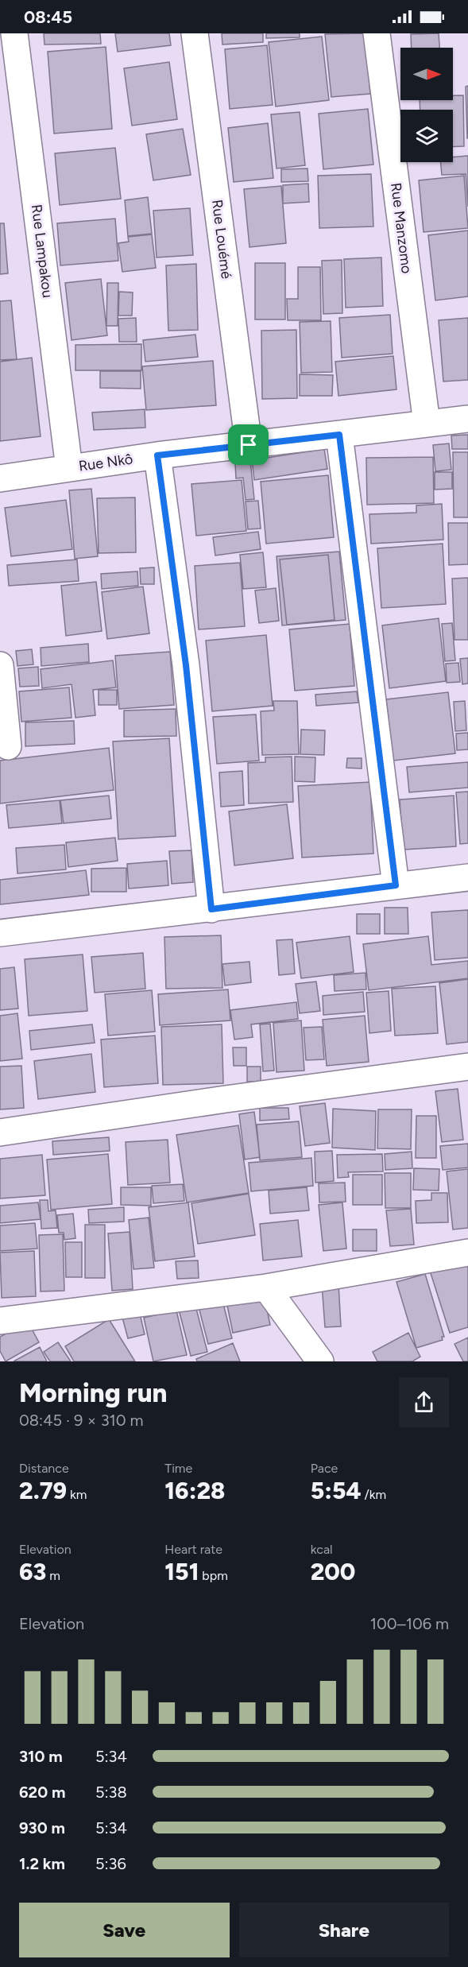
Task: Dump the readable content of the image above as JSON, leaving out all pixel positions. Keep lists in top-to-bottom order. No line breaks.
{"streets":{"street":["Rue Manzomo","Rue Louémé","Rue Lampakou","Rue Nkô"]},"crossings":[["Rue Manzomo","Rue Nkô"],["Rue Louémé","Rue Nkô"],["Rue Lampakou","Rue Nkô"]],"north":"right","page":{"status":"08:45","heading":["Morning run","08:45 · 9 × 310 m"],"stats":[["Distance","2.79 km"],["Time","16:28"],["Pace","5:54 /km"],["Elevation","63 m"],["Heart rate","151 bpm"],["kcal","200"]],"chart":["Elevation","100–106 m"],"list":[{"name":"310 m","note":"5:34"},{"name":"620 m","note":"5:38"},{"name":"930 m","note":"5:34"},{"name":"1.2 km","note":"5:36"}],"buttons":["Save","Share"]}}
